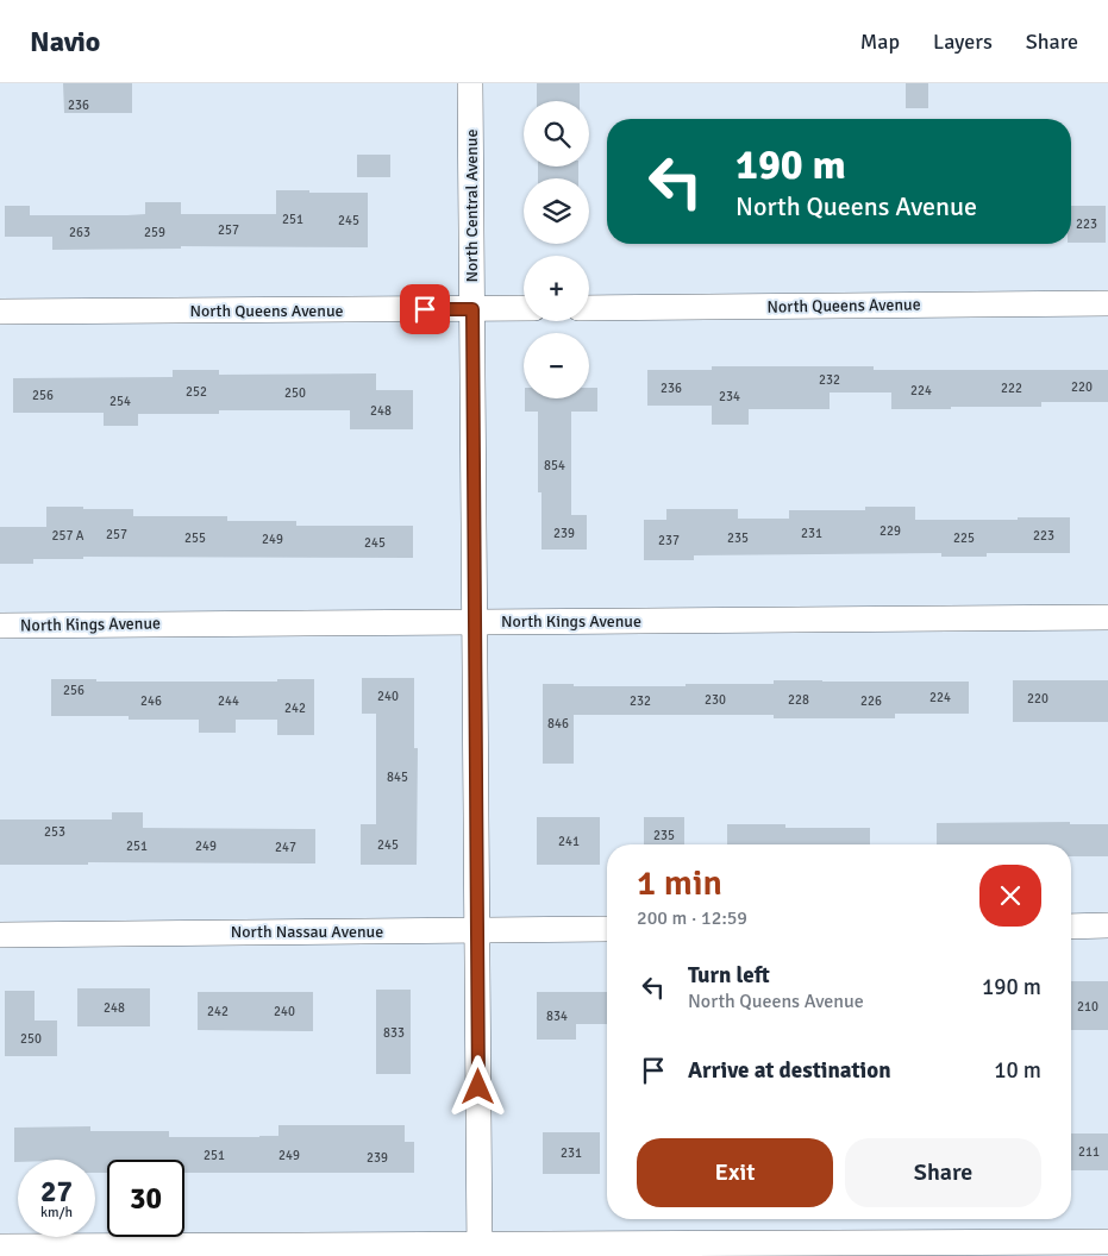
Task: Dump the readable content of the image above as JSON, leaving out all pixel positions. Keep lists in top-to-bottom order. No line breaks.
{"streets":{"street":["North Central Avenue","North Queens Avenue","North Kings Avenue","North Nassau Avenue"]},"crossings":[["North Central Avenue","North Queens Avenue"],["North Central Avenue","North Kings Avenue"],["North Central Avenue","North Nassau Avenue"]],"house_numbers":["236","251","245","223","257","263","259","232","220","236","222","224","252","250","256","234","254","248","854","229","239","231","257","257 A","223","255","235","225","249","237","245","256","240","224","220","230","228","246","244","232","226","242","846","845","253","235","241","245","251","249","247","210","248","242","240","834","833","250","211","231","251","249","239"],"page":{"header":"Navio","nav":["Map","Layers","Share"],"map_buttons":["+","−"],"turn":["190 m","North Queens Avenue"],"heading":["1 min","200 m · 12:59"],"list":[{"name":"Turn left","note":"North Queens Avenue","value":"190 m"},{"name":"Arrive at destination","value":"10 m"}],"buttons":["Exit","Share"],"speed":"27 km/h","limit":"30"}}
